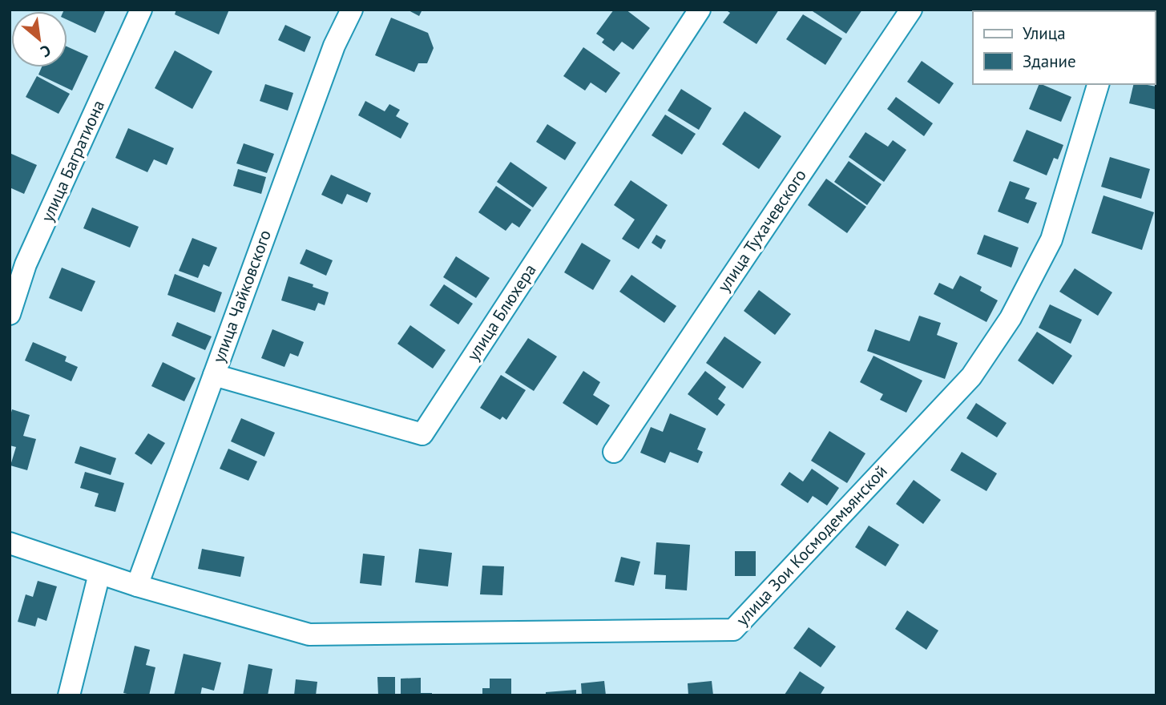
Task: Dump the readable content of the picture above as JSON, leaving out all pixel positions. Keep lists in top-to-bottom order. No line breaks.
{"streets":{"street":["улица Багратиона","улица Тухачевского","улица Чайковского","улица Блюхера","улица Зои Космодемьянской"]},"crossings":[["улица Чайковского","улица Блюхера"],["улица Чайковского","улица Зои Космодемьянской"]],"legend":["Улица","Здание"],"north":"bottom right"}
